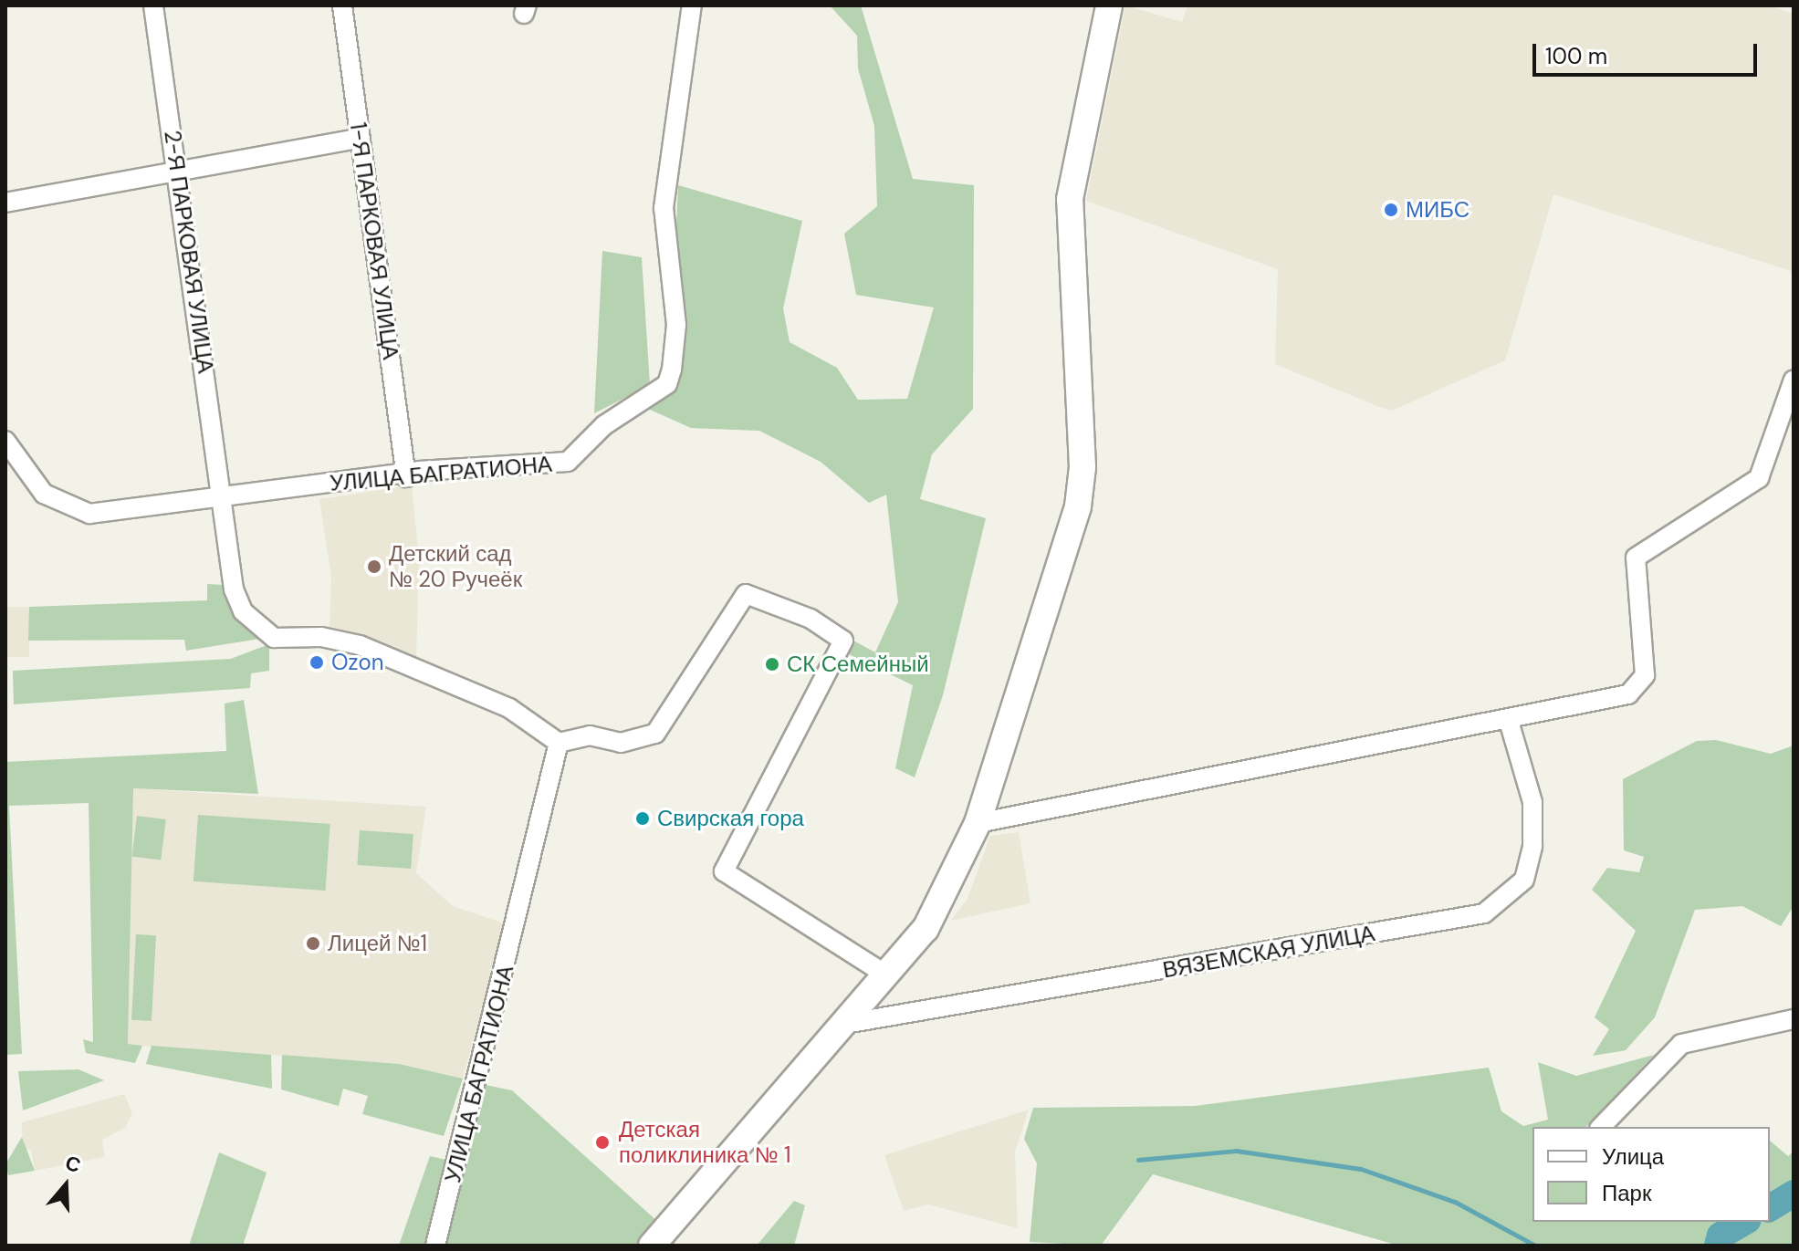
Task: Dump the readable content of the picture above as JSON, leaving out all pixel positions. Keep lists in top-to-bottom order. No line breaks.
{"streets":{"street":["1-Я ПАРКОВАЯ УЛИЦА","2-Я ПАРКОВАЯ УЛИЦА","УЛИЦА БАГРАТИОНА","ВЯЗЕМСКАЯ УЛИЦА"]},"crossings":[["1-Я ПАРКОВАЯ УЛИЦА","УЛИЦА БАГРАТИОНА"],["2-Я ПАРКОВАЯ УЛИЦА","УЛИЦА БАГРАТИОНА"]],"places":["МИБС","Детский сад № 20 Ручеёк","Ozon","СК Семейный","Свирская гора","Лицей №1","Детская поликлиника № 1"],"legend":["Улица","Парк"],"scale_bar":"100 m","north":"top"}
